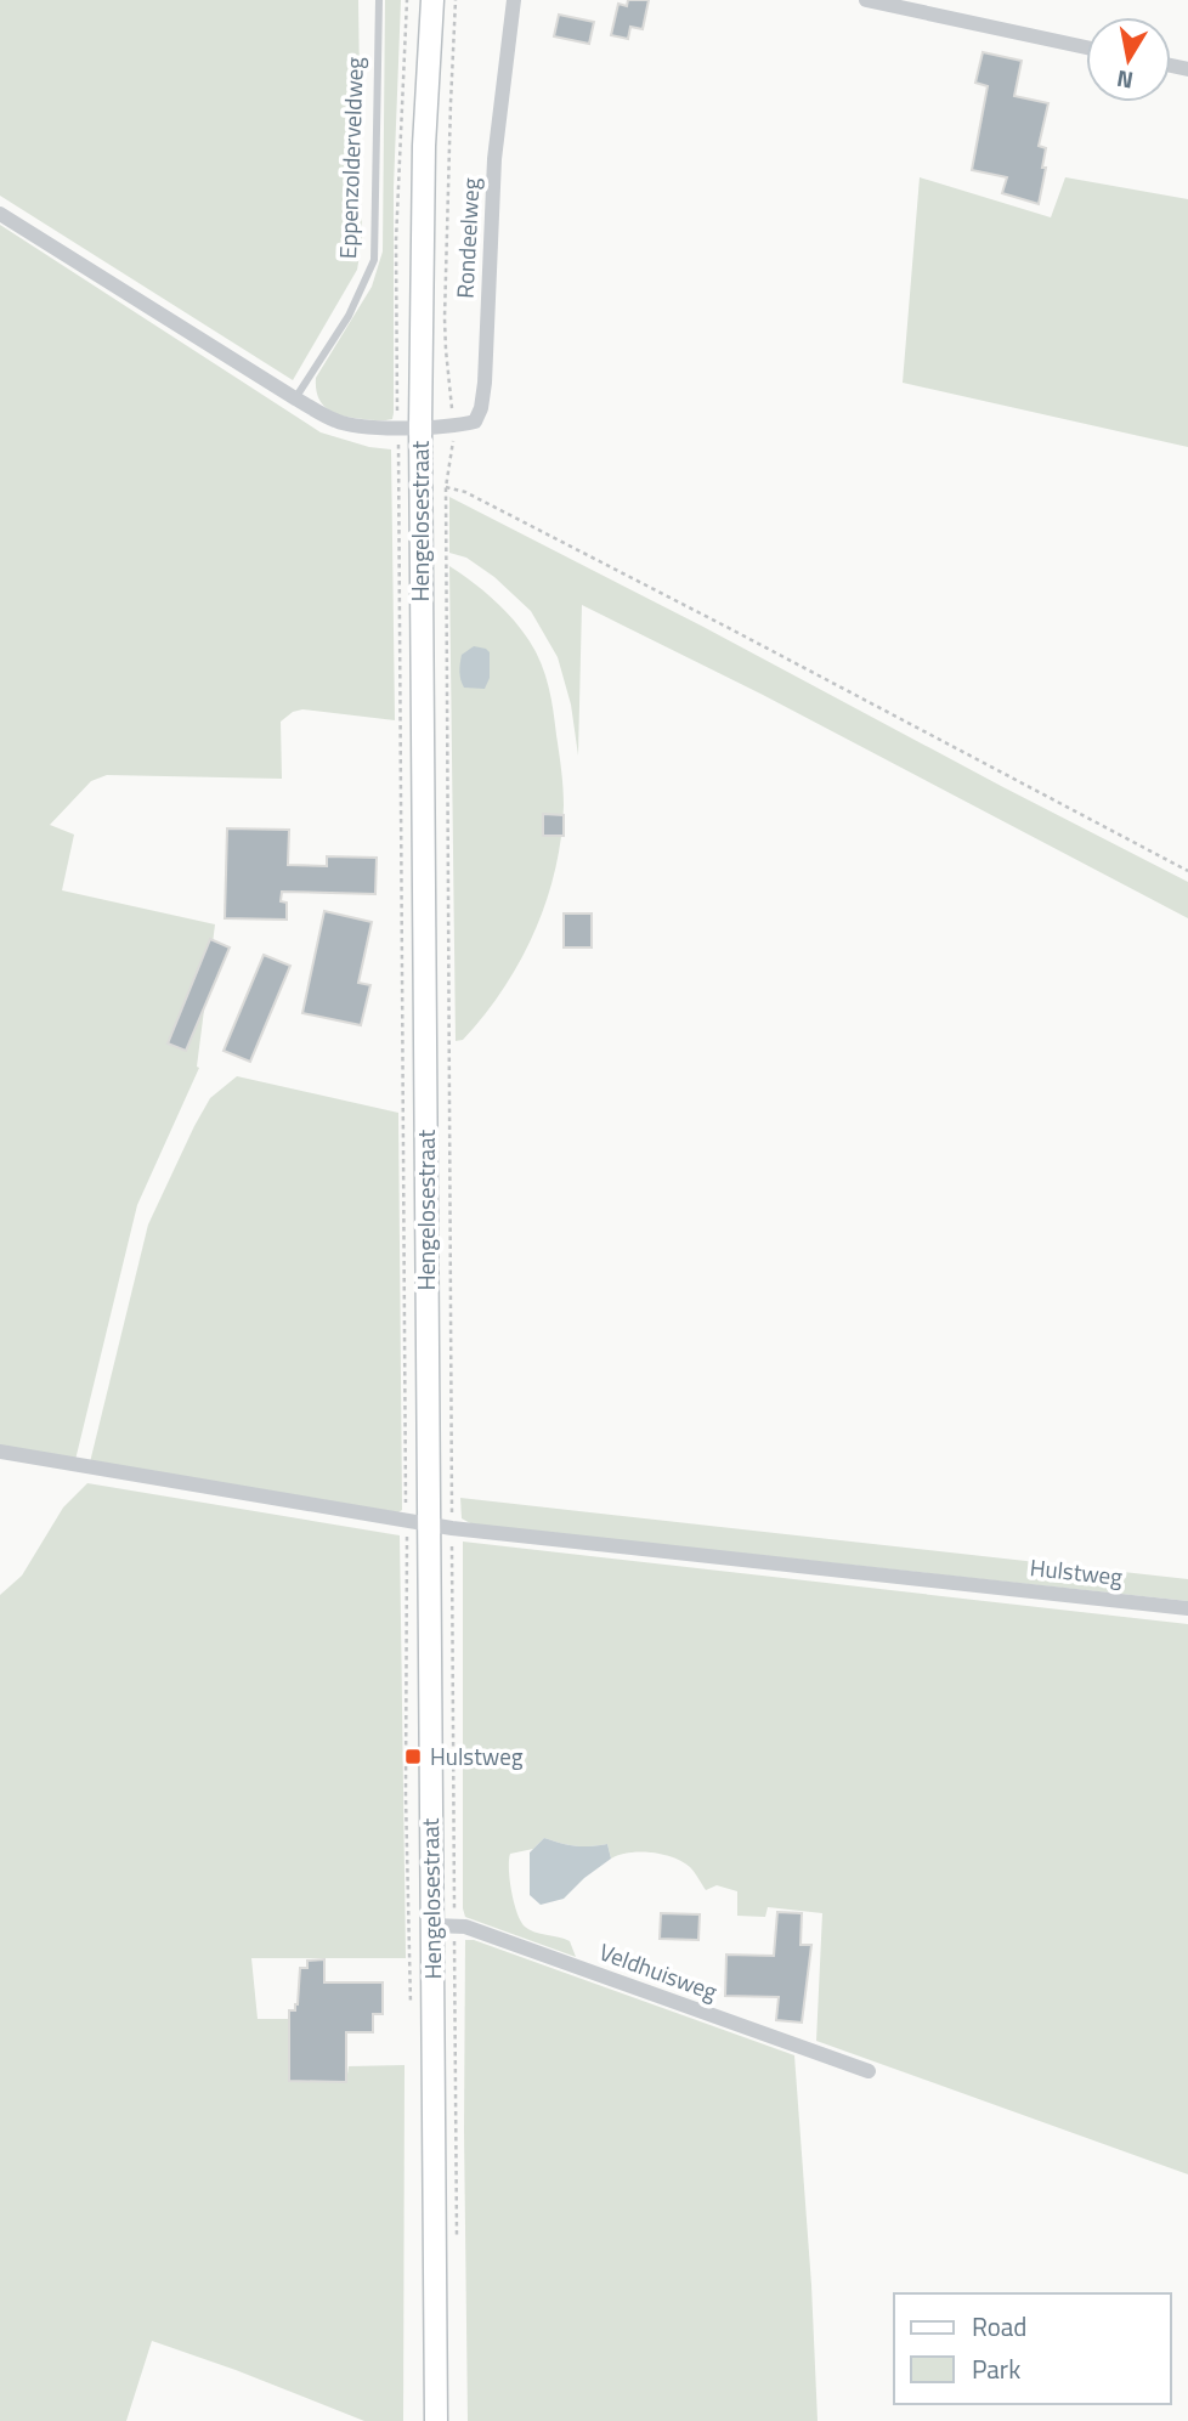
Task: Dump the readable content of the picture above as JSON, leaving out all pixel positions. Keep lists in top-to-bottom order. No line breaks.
{"streets":{"main road":["Hengelosestraat"],"street":["Rondeelweg","Hulstweg","Veldhuisweg"],"lane":["Eppenzolderveldweg"]},"crossings":[["Rondeelweg","Hengelosestraat"],["Hengelosestraat","Hulstweg"],["Hengelosestraat","Veldhuisweg"]],"places":{"transit":["Hulstweg"]},"legend":["Road","Park"],"north":"bottom"}
